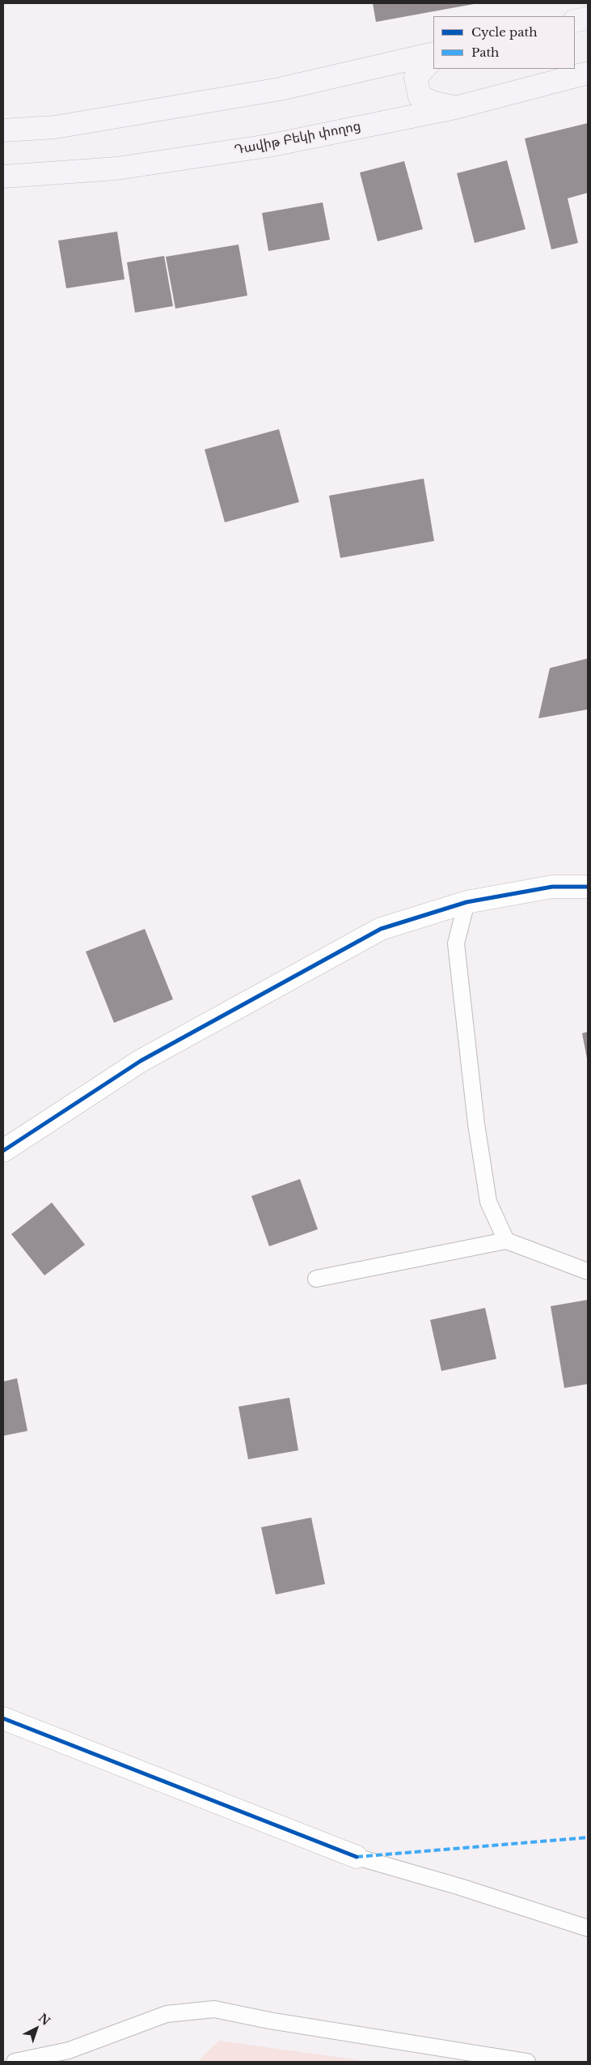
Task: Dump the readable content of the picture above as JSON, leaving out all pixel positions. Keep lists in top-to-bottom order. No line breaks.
{"streets":{"main road":["Դավիթ Բեկի փողոց"]},"legend":["Cycle path","Path"],"north":"top right"}
